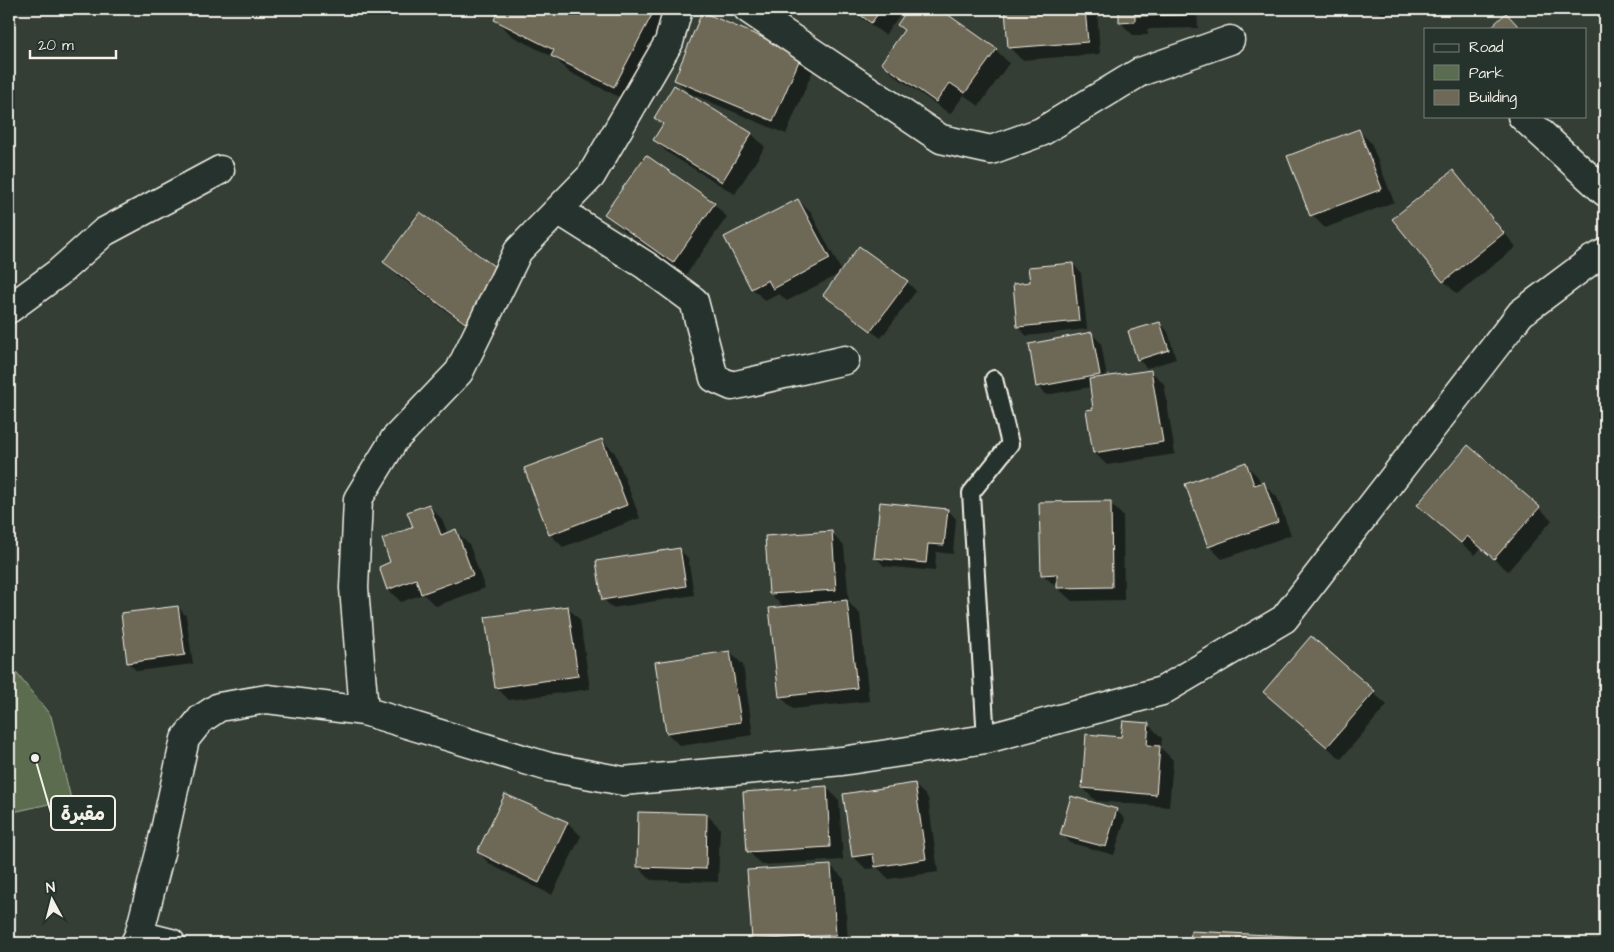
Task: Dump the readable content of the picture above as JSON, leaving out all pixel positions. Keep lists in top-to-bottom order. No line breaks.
{"places":["مقبرة"],"legend":["Road","Park","Building"],"scale_bar":"20 m","north":"top"}
